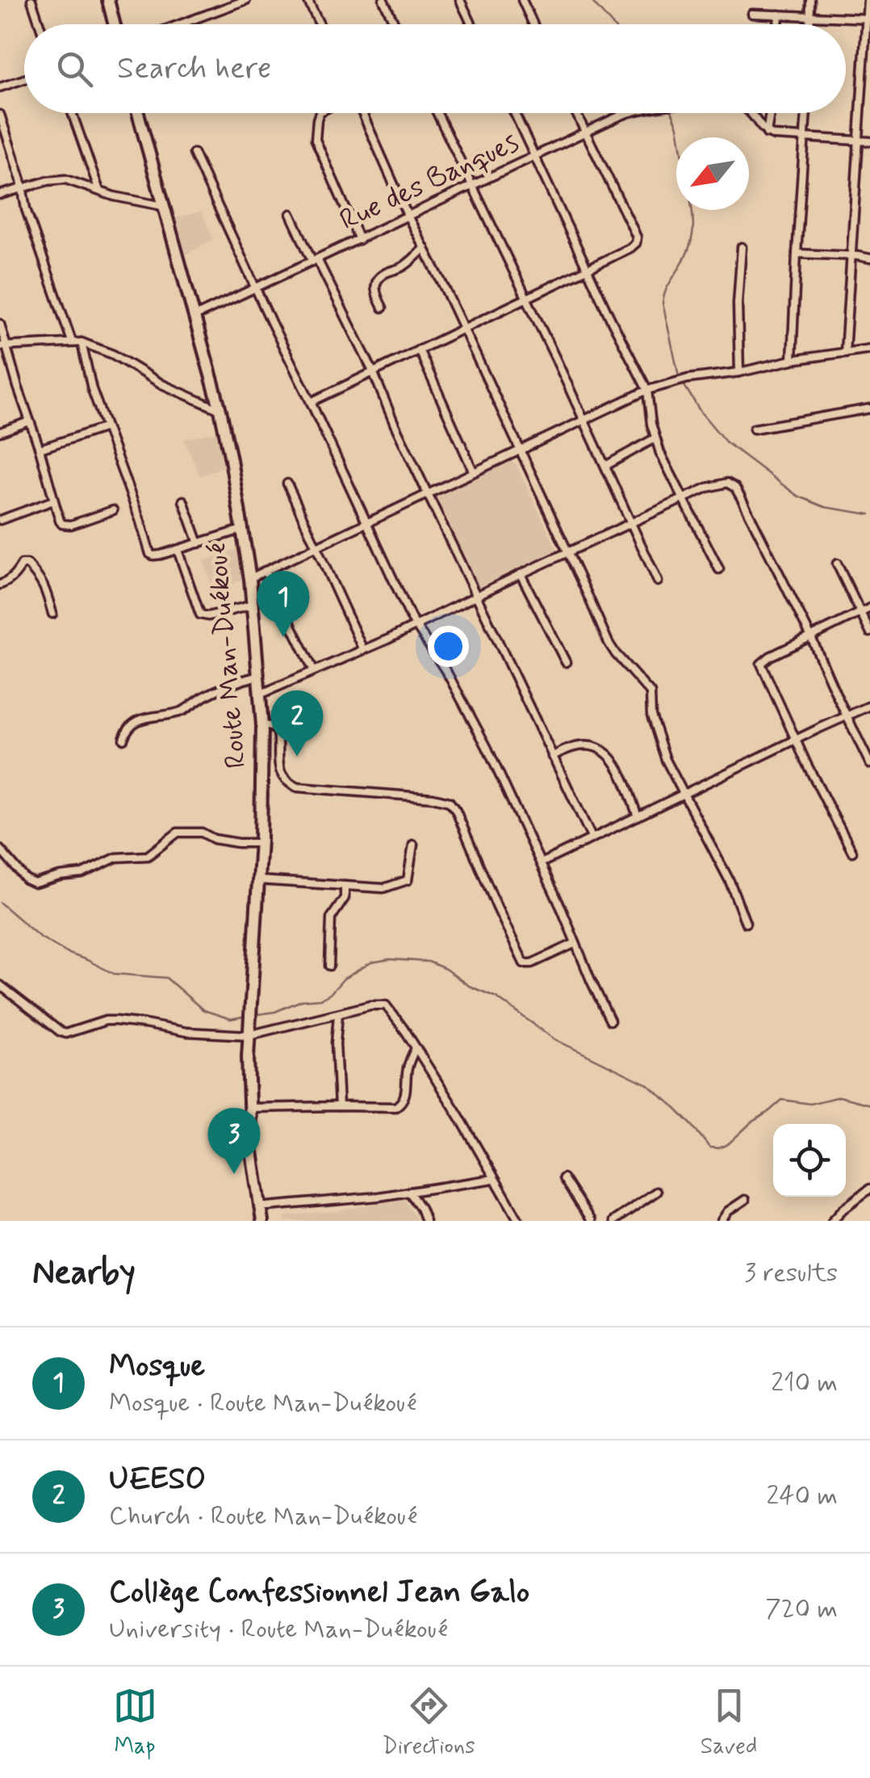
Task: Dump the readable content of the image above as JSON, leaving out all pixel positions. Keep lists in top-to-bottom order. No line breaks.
{"streets":{"main road":["Route Man-Duékoué"],"street":["Rue des Banques"]},"crossings":[["Rue des Banques","Route Man-Duékoué"]],"north":"bottom left","page":{"search":"Search here","pins":["1","2","3"],"heading":["Nearby","3 results"],"list":[{"mark":"1","name":"Mosque","note":"Mosque · Route Man-Duékoué","value":"210 m"},{"mark":"2","name":"UEESO","note":"Church · Route Man-Duékoué","value":"240 m"},{"mark":"3","name":"Collège Confessionnel Jean Galo","note":"University · Route Man-Duékoué","value":"720 m"}],"nav":["Map","Directions","Saved"]}}
